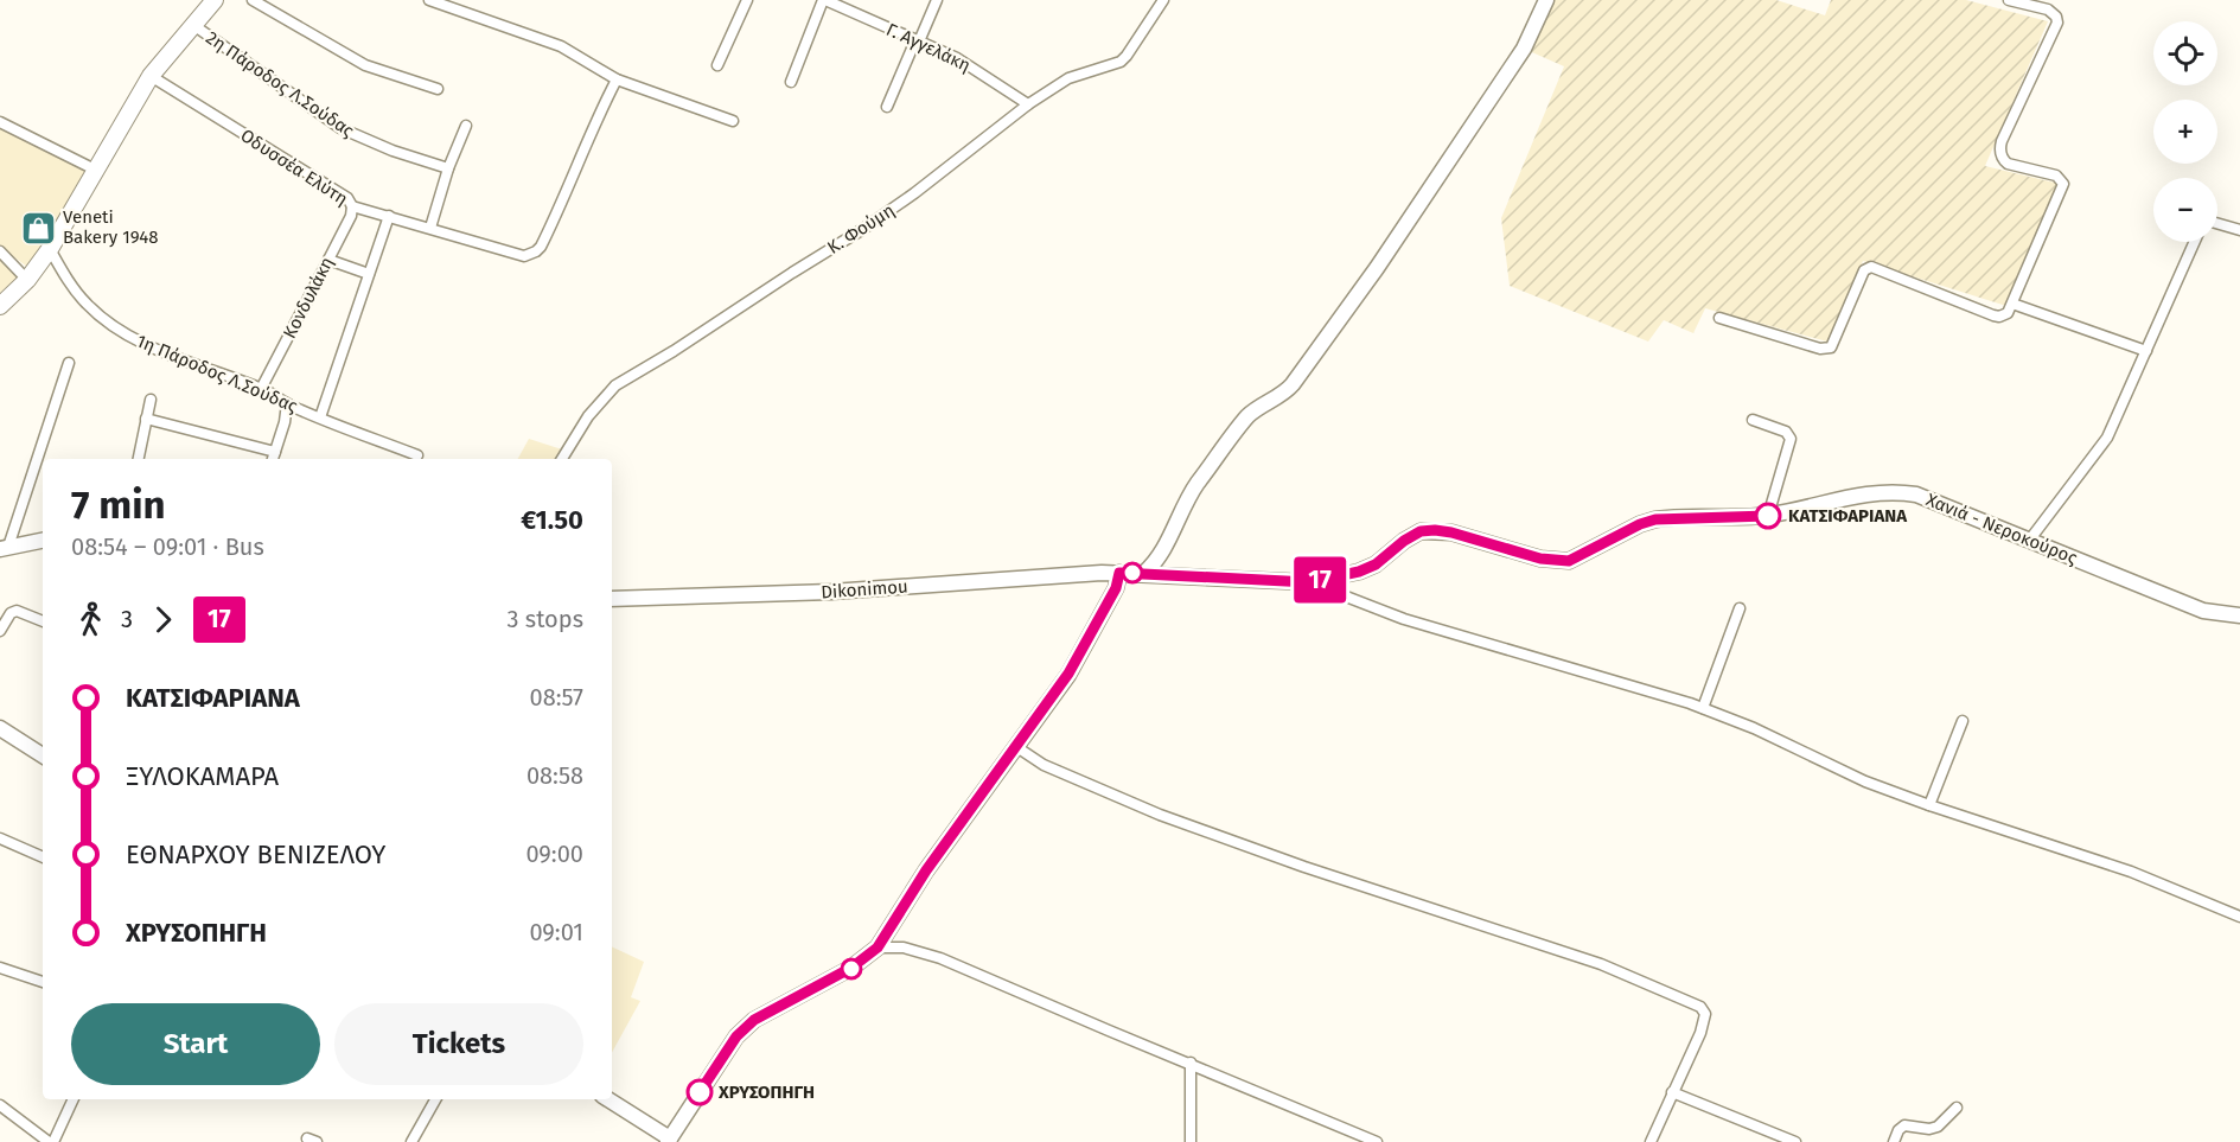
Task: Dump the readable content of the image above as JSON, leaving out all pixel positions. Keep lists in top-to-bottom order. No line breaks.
{"streets":{"main road":["Χανιά - Νεροκούρος","Dikonimou"],"street":["Γ. Αγγελάκη","2η Πάροδος Λ.Σούδας","Οδυσσέα Ελύτη","Κ. Φούμη","Κονδυλάκη","1η Πάροδος Λ.Σούδας"]},"crossings":[["Γ. Αγγελάκη","Κ. Φούμη"],["Οδυσσέα Ελύτη","Κονδυλάκη"],["Κονδυλάκη","1η Πάροδος Λ.Σούδας"],["Χανιά - Νεροκούρος","Dikonimou"]],"places":{"shop":["Veneti Bakery 1948"],"other":["ΚΑΤΣΙΦΑΡΙΑΝΑ","ΧΡΥΣΟΠΗΓΗ"]},"lines":["bus line 17"],"page":{"on_map":"17","map_buttons":["+","−"],"heading":["7 min","08:54 – 09:01 · Bus","€1.50"],"legs":["3","17","3 stops"],"list":[{"name":"ΚΑΤΣΙΦΑΡΙΑΝΑ","value":"08:57"},{"name":"ΞΥΛΟΚΑΜΑΡΑ","value":"08:58"},{"name":"ΕΘΝΑΡΧΟΥ ΒΕΝΙΖΕΛΟΥ","value":"09:00"},{"name":"ΧΡΥΣΟΠΗΓΗ","value":"09:01"}],"buttons":["Start","Tickets"]}}
